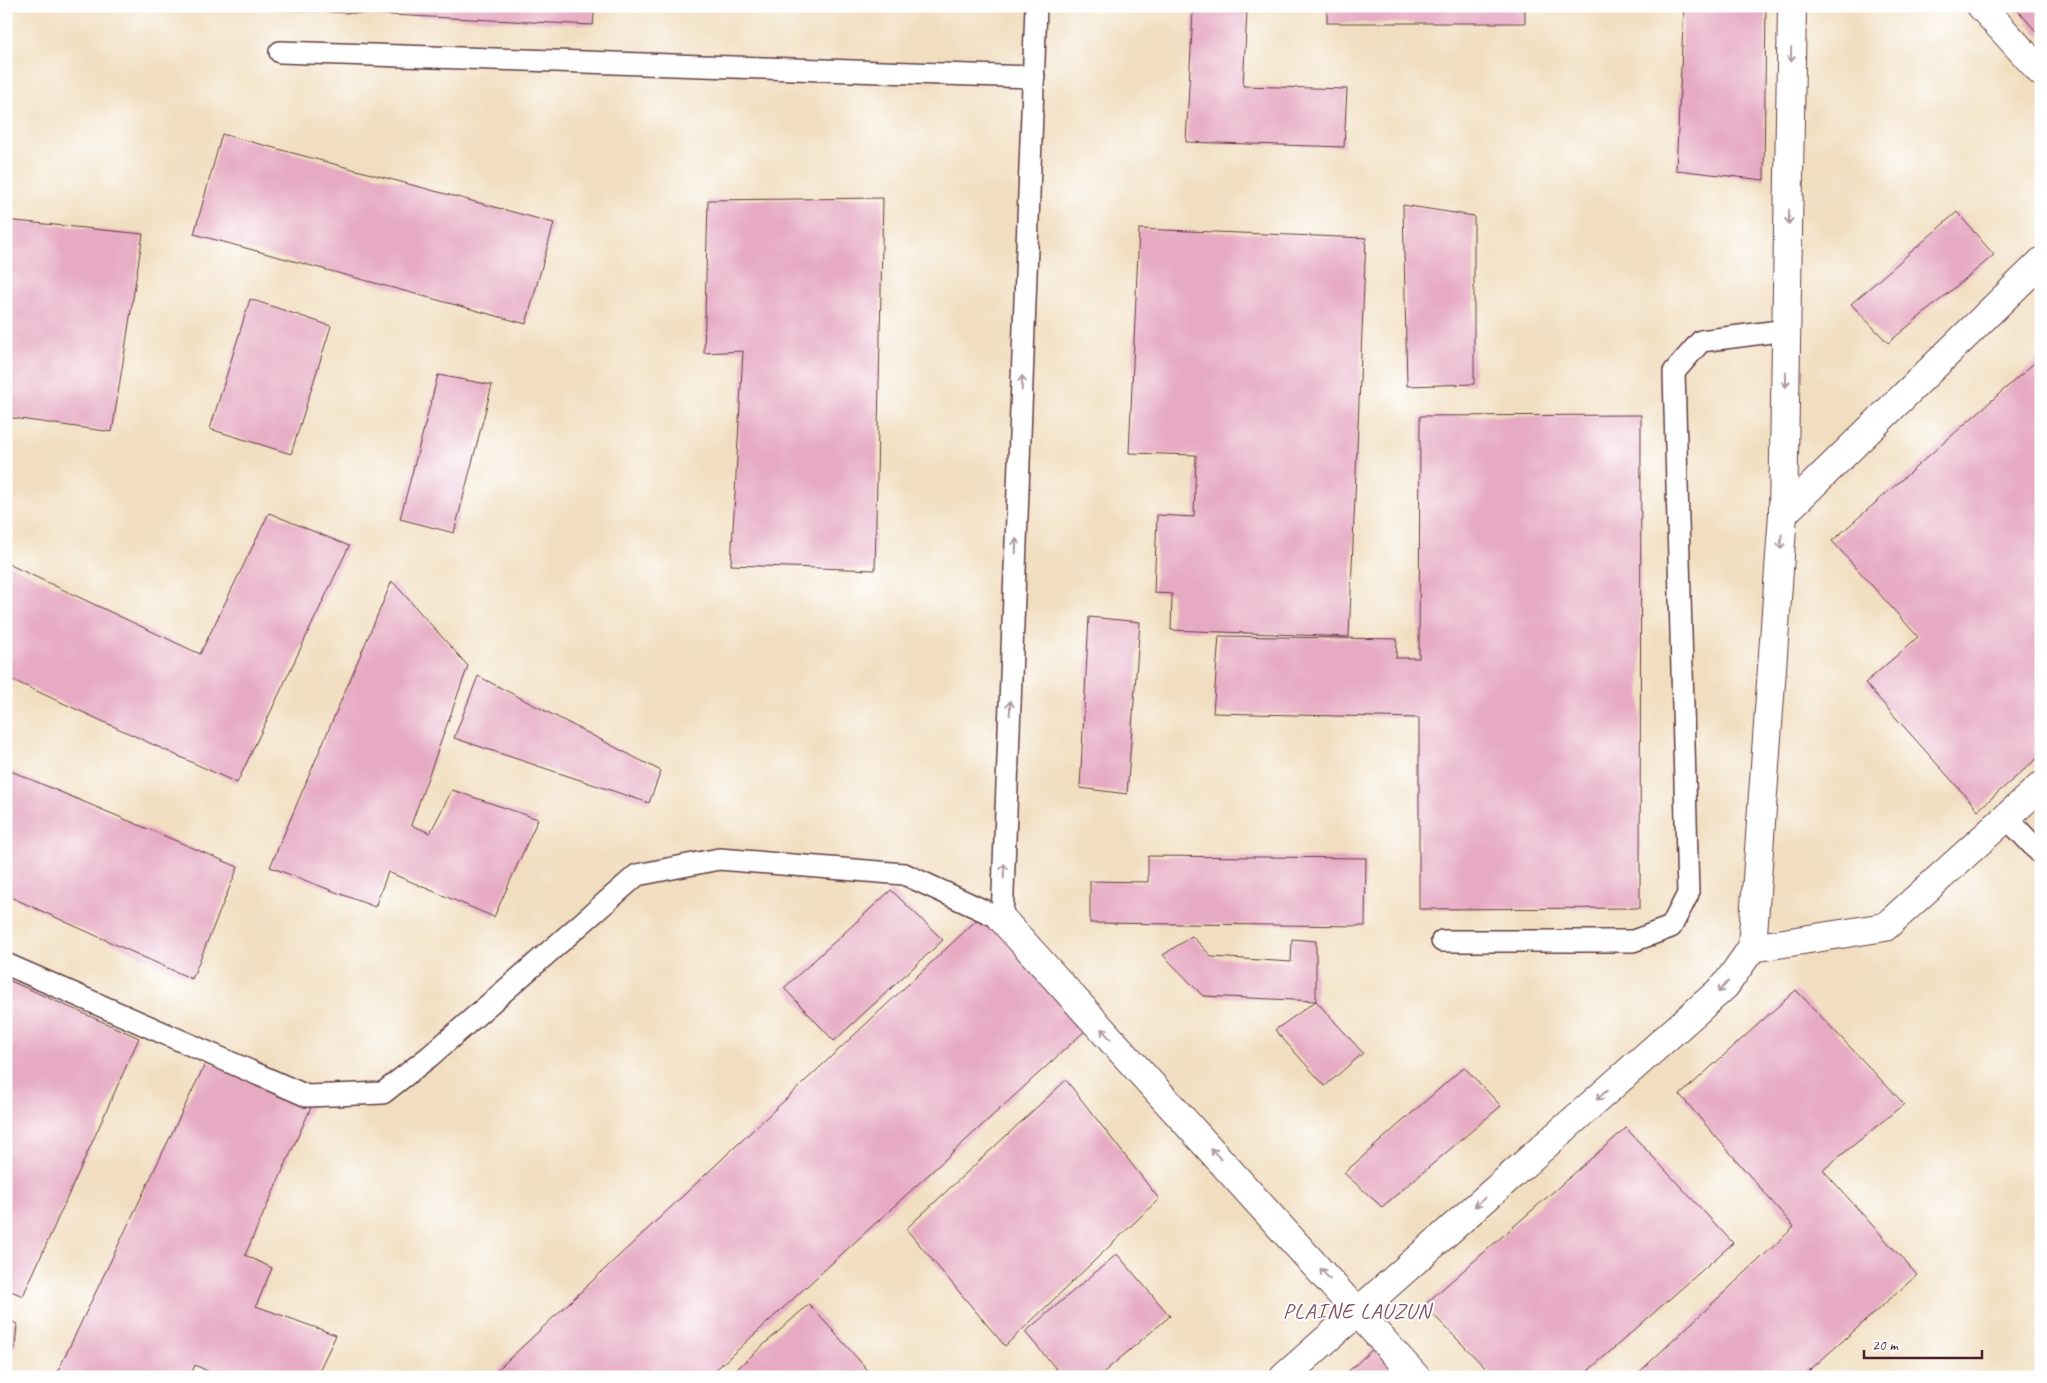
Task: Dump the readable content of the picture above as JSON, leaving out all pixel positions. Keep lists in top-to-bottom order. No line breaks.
{"districts":["PLAINE LAUZUN"],"scale_bar":"20 m"}
